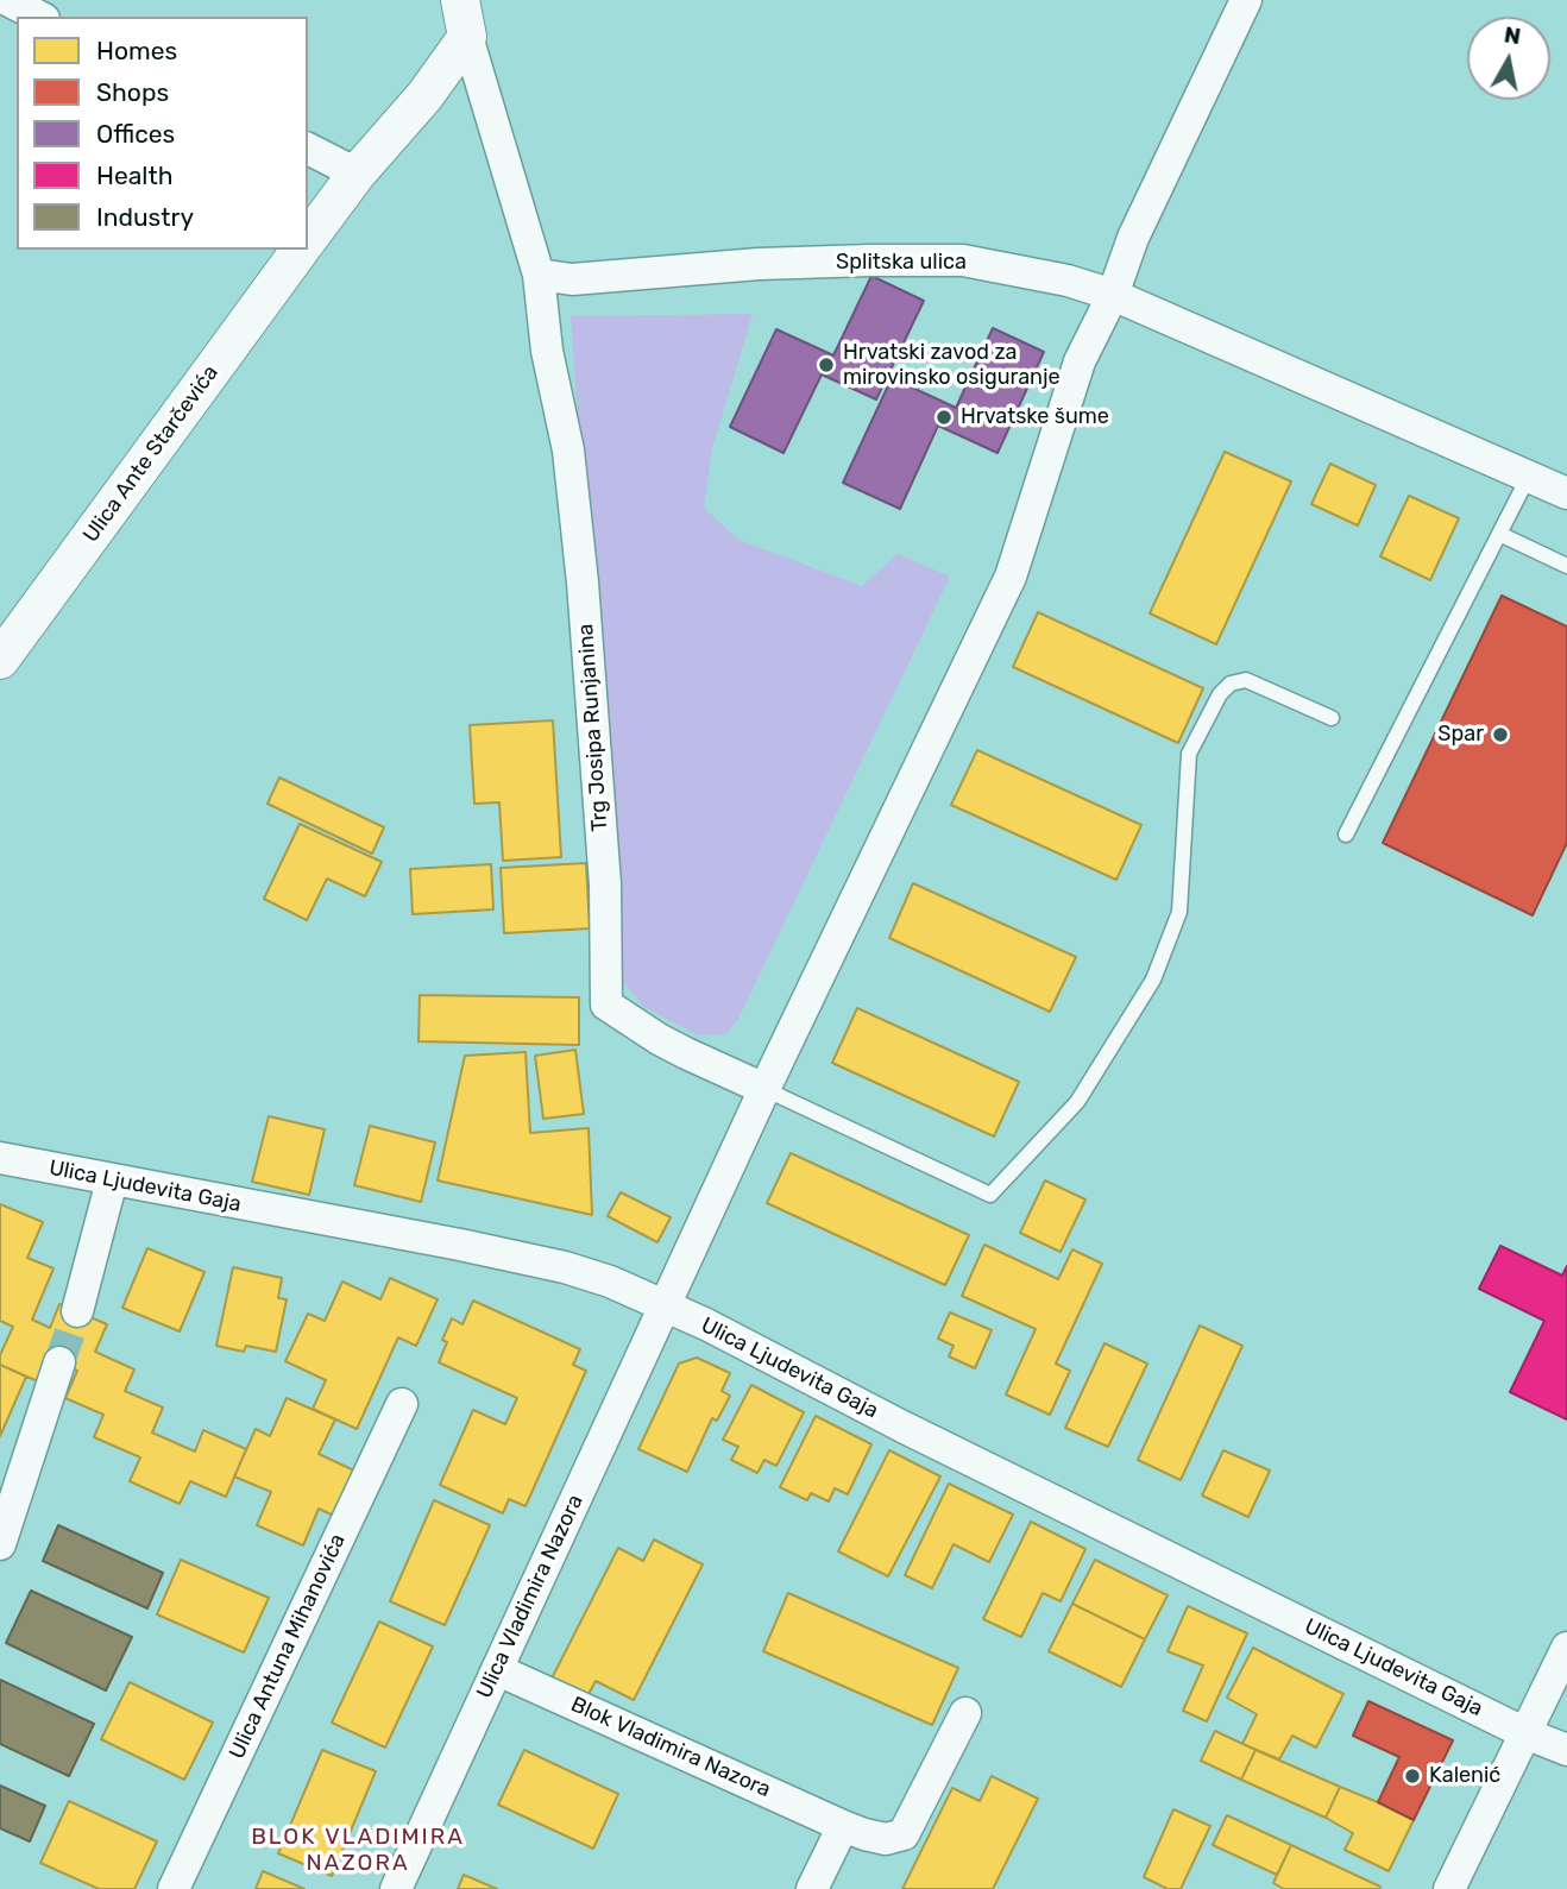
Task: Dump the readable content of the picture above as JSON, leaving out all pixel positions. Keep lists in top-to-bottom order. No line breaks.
{"streets":{"street":["Splitska ulica","Ulica Ante Starčevića","Trg Josipa Runjanina","Ulica Ljudevita Gaja","Ulica Vladimira Nazora","Ulica Antuna Mihanovića","Blok Vladimira Nazora"]},"crossings":[["Splitska ulica","Trg Josipa Runjanina"],["Ulica Ljudevita Gaja","Ulica Vladimira Nazora"],["Ulica Vladimira Nazora","Blok Vladimira Nazora"]],"districts":["BLOK VLADIMIRA NAZORA"],"places":["Hrvatski zavod za mirovinsko osiguranje","Hrvatske šume","Spar","Kalenić"],"legend":["Homes","Shops","Offices","Health","Industry"],"north":"top"}
